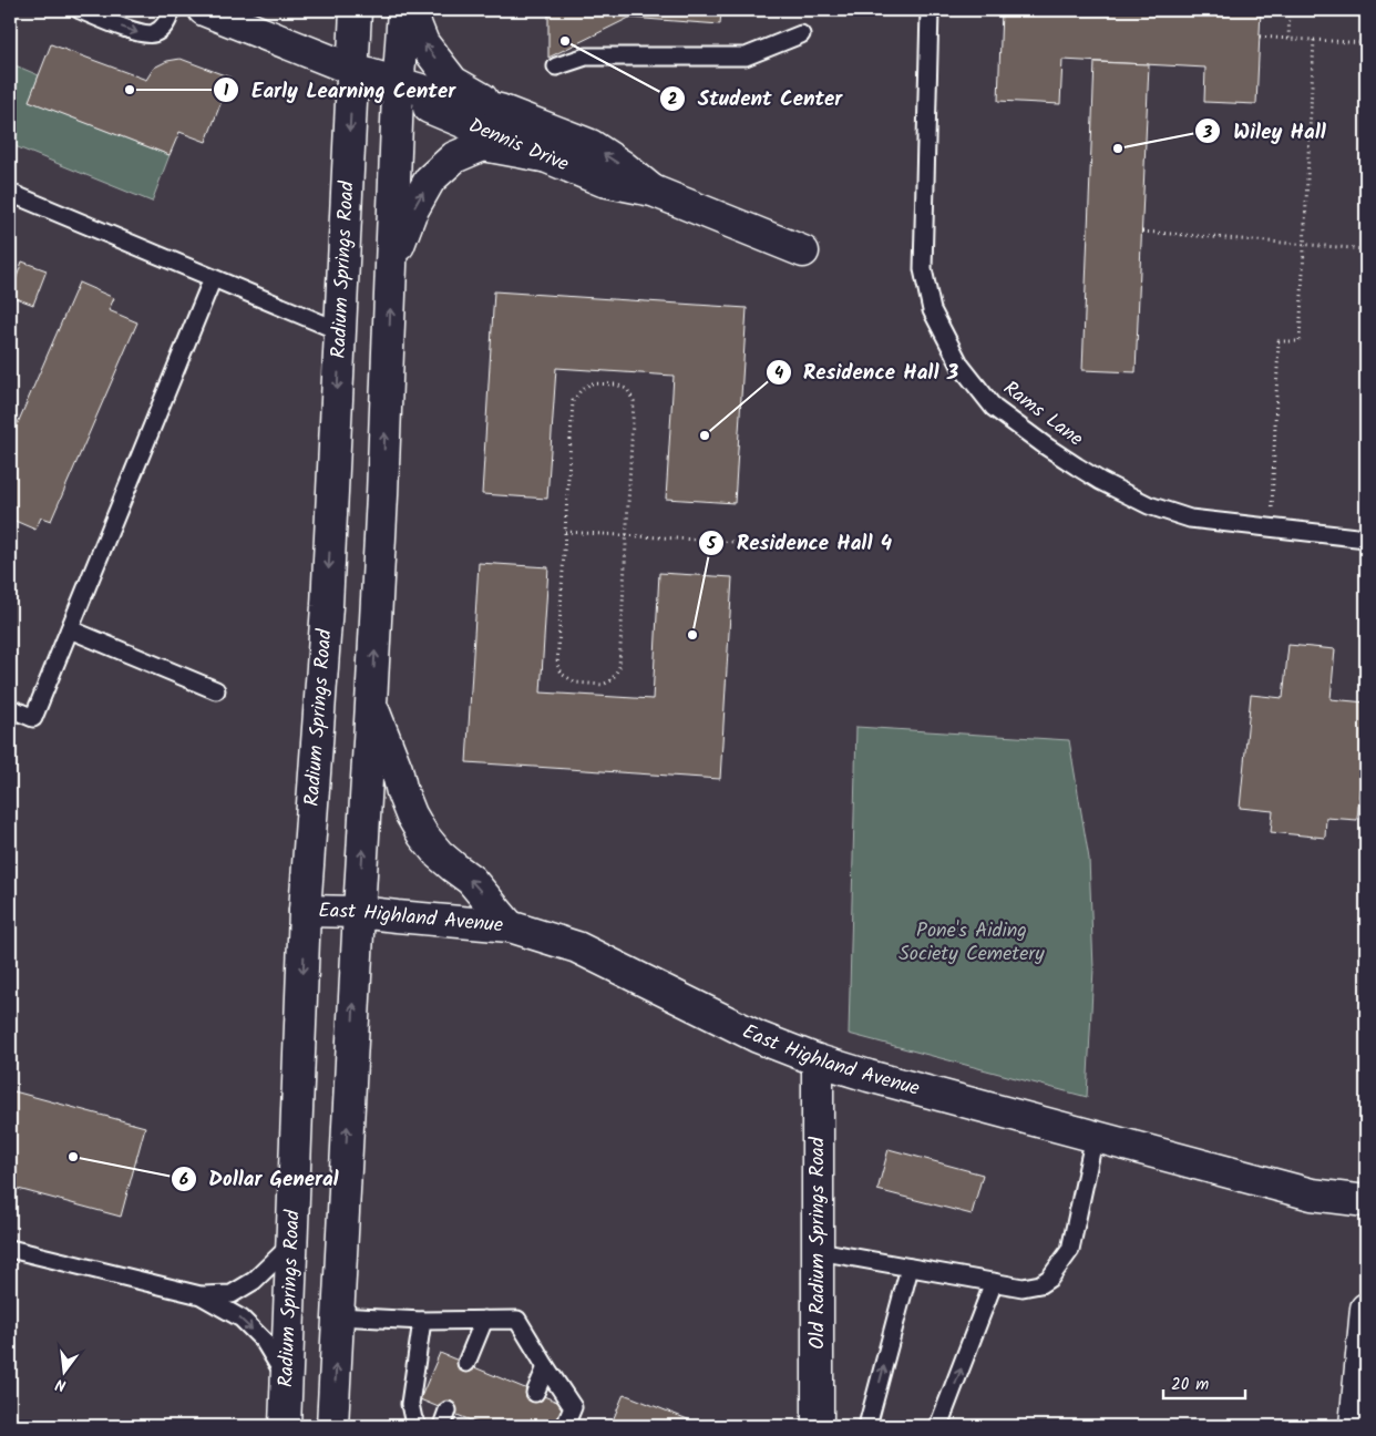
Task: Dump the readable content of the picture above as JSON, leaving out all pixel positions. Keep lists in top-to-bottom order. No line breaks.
{"streets":{"main road":["Dennis Drive","Radium Springs Road","East Highland Avenue","Old Radium Springs Road"],"lane":["Rams Lane"]},"crossings":[["Dennis Drive","Radium Springs Road"],["Radium Springs Road","East Highland Avenue"],["East Highland Avenue","Old Radium Springs Road"]],"parks":["Pone's Aiding Society Cemetery"],"places":["Student Center","Early Learning Center","Wiley Hall","Residence Hall 3","Residence Hall 4","Dollar General"],"scale_bar":"20 m","north":"bottom"}
